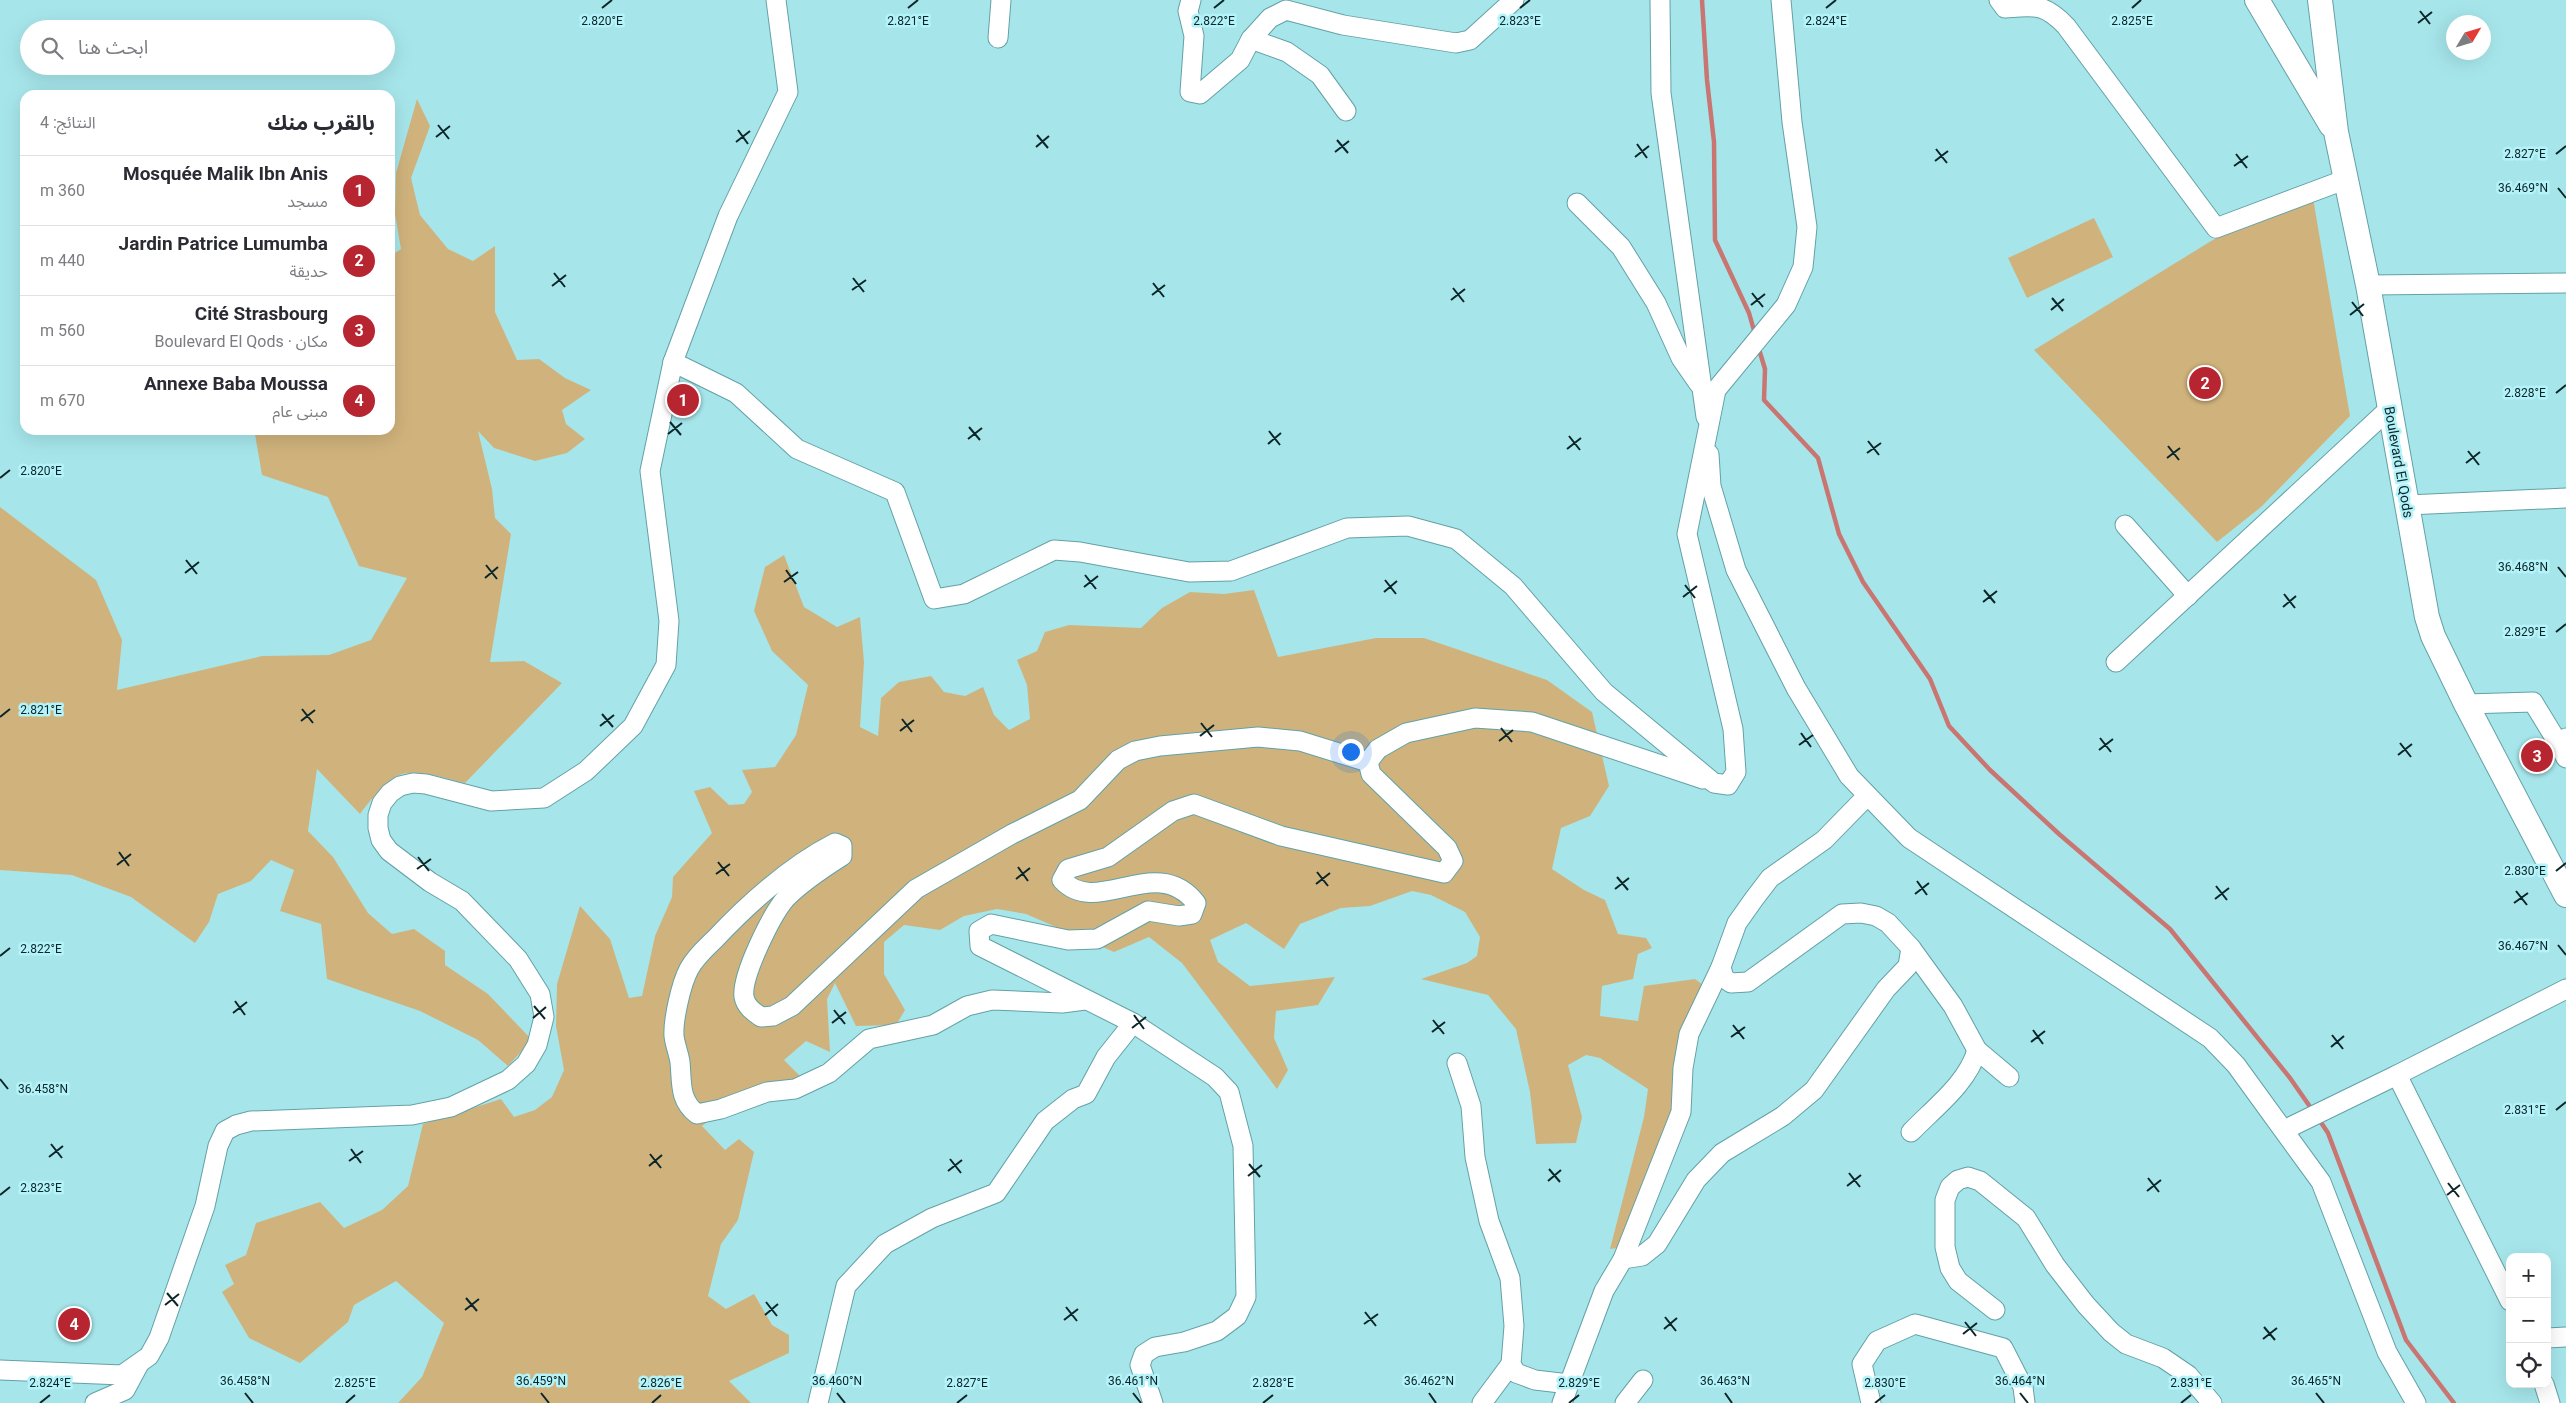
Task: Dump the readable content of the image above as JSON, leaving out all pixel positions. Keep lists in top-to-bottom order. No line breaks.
{"streets":{"main road":["Boulevard El Qods"]},"north":"top right","page":{"search":"ابحث هنا","heading":["بالقرب منك","النتائج: 4"],"list":[{"mark":"1","name":"Mosquée Malik Ibn Anis","note":"مسجد","value":"360 m"},{"mark":"2","name":"Jardin Patrice Lumumba","note":"حديقة","value":"440 m"},{"mark":"3","name":"Cité Strasbourg","note":"مكان · Boulevard El Qods","value":"560 m"},{"mark":"4","name":"Annexe Baba Moussa","note":"مبنى عام","value":"670 m"}],"pins":["2","1","3","4"],"map_buttons":["+","−"]},"coordinates":["2.820°E","2.821°E","2.822°E","2.823°E","2.824°E","2.825°E","2.827°E","36.469°N","2.828°E","36.468°N","2.829°E","2.830°E","36.467°N","36.458°N","2.831°E","36.459°N","36.460°N","36.461°N","36.462°N","36.463°N","36.464°N","36.465°N","2.826°E"]}
